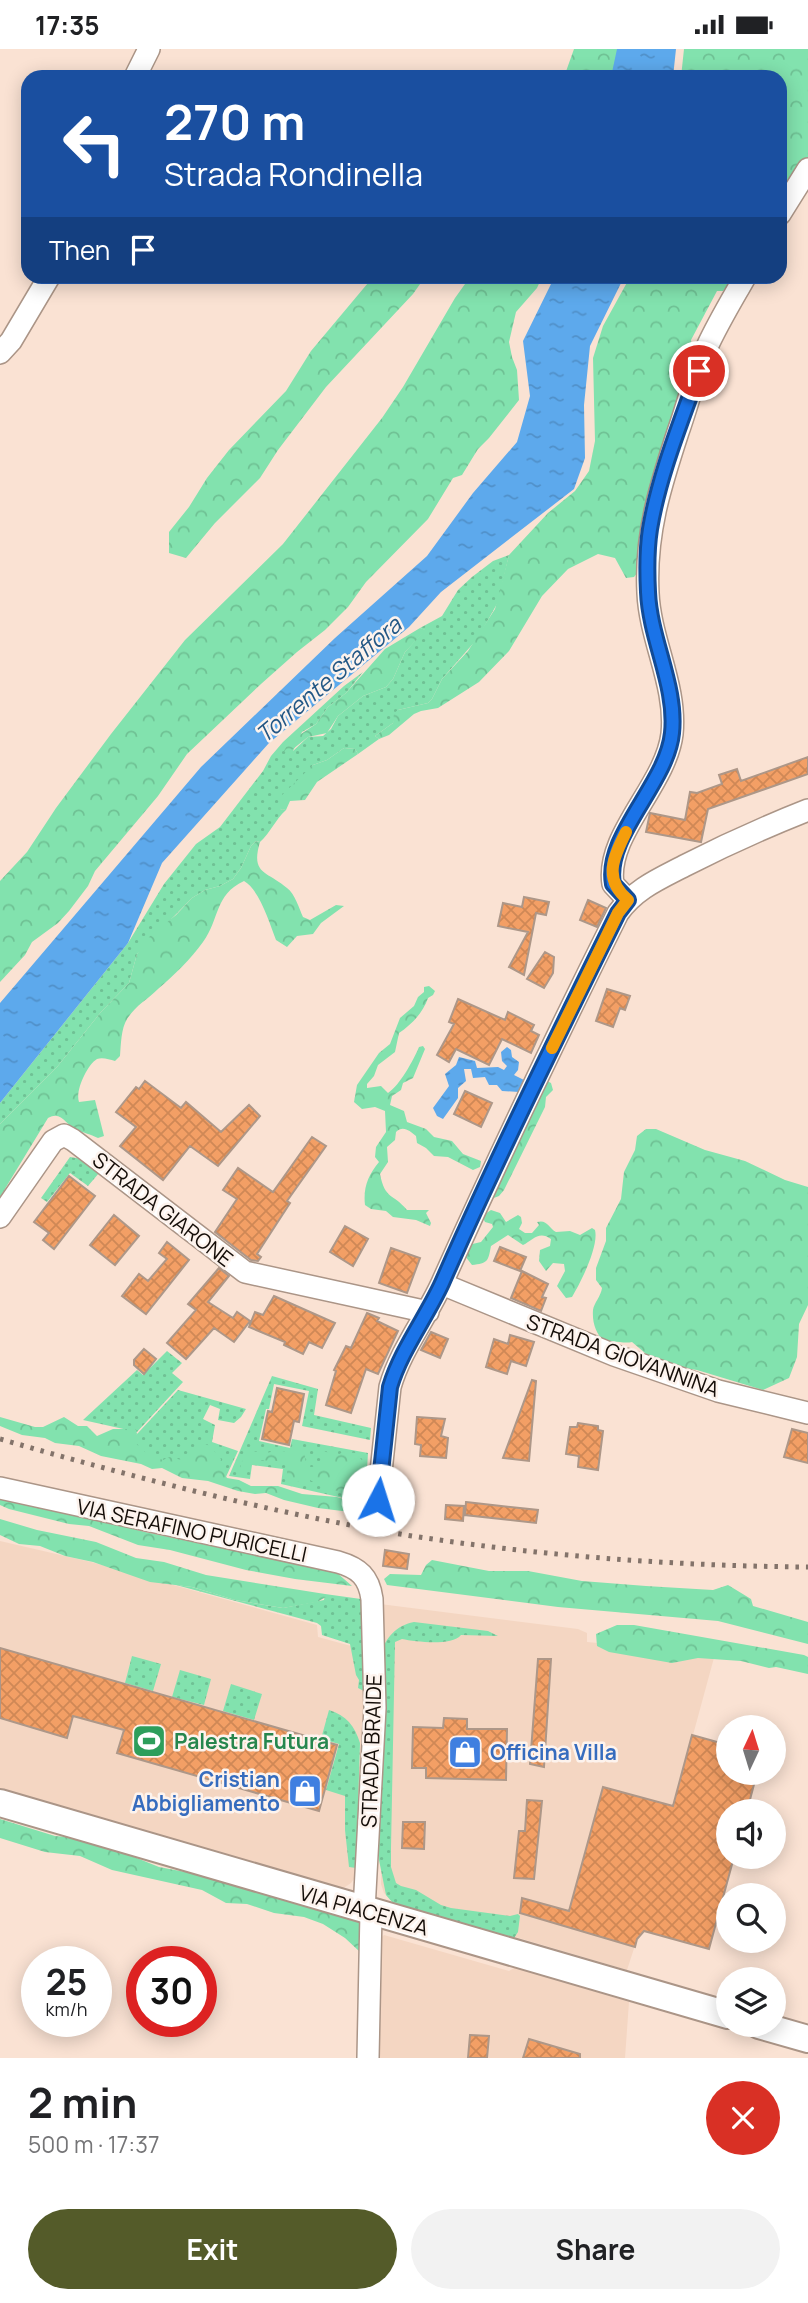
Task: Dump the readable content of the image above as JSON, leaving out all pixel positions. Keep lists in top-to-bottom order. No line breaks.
{"streets":{"main road":["VIA PIACENZA"],"street":["STRADA GIARONE","STRADA GIOVANNINA","VIA SERAFINO PURICELLI","STRADA BRAIDE"]},"crossings":[["VIA SERAFINO PURICELLI","STRADA BRAIDE"],["STRADA BRAIDE","VIA PIACENZA"]],"water":["Torrente Staffora"],"places":{"sports":["Palestra Futura"],"shop":["Officina Villa","Cristian Abbigliamento"]},"north":"top","page":{"status":"17:35","turn":["270 m","Strada Rondinella"],"then":"Then","speed":"25 km/h","limit":"30","heading":["2 min","500 m · 17:37"],"buttons":["Exit","Share"]}}
